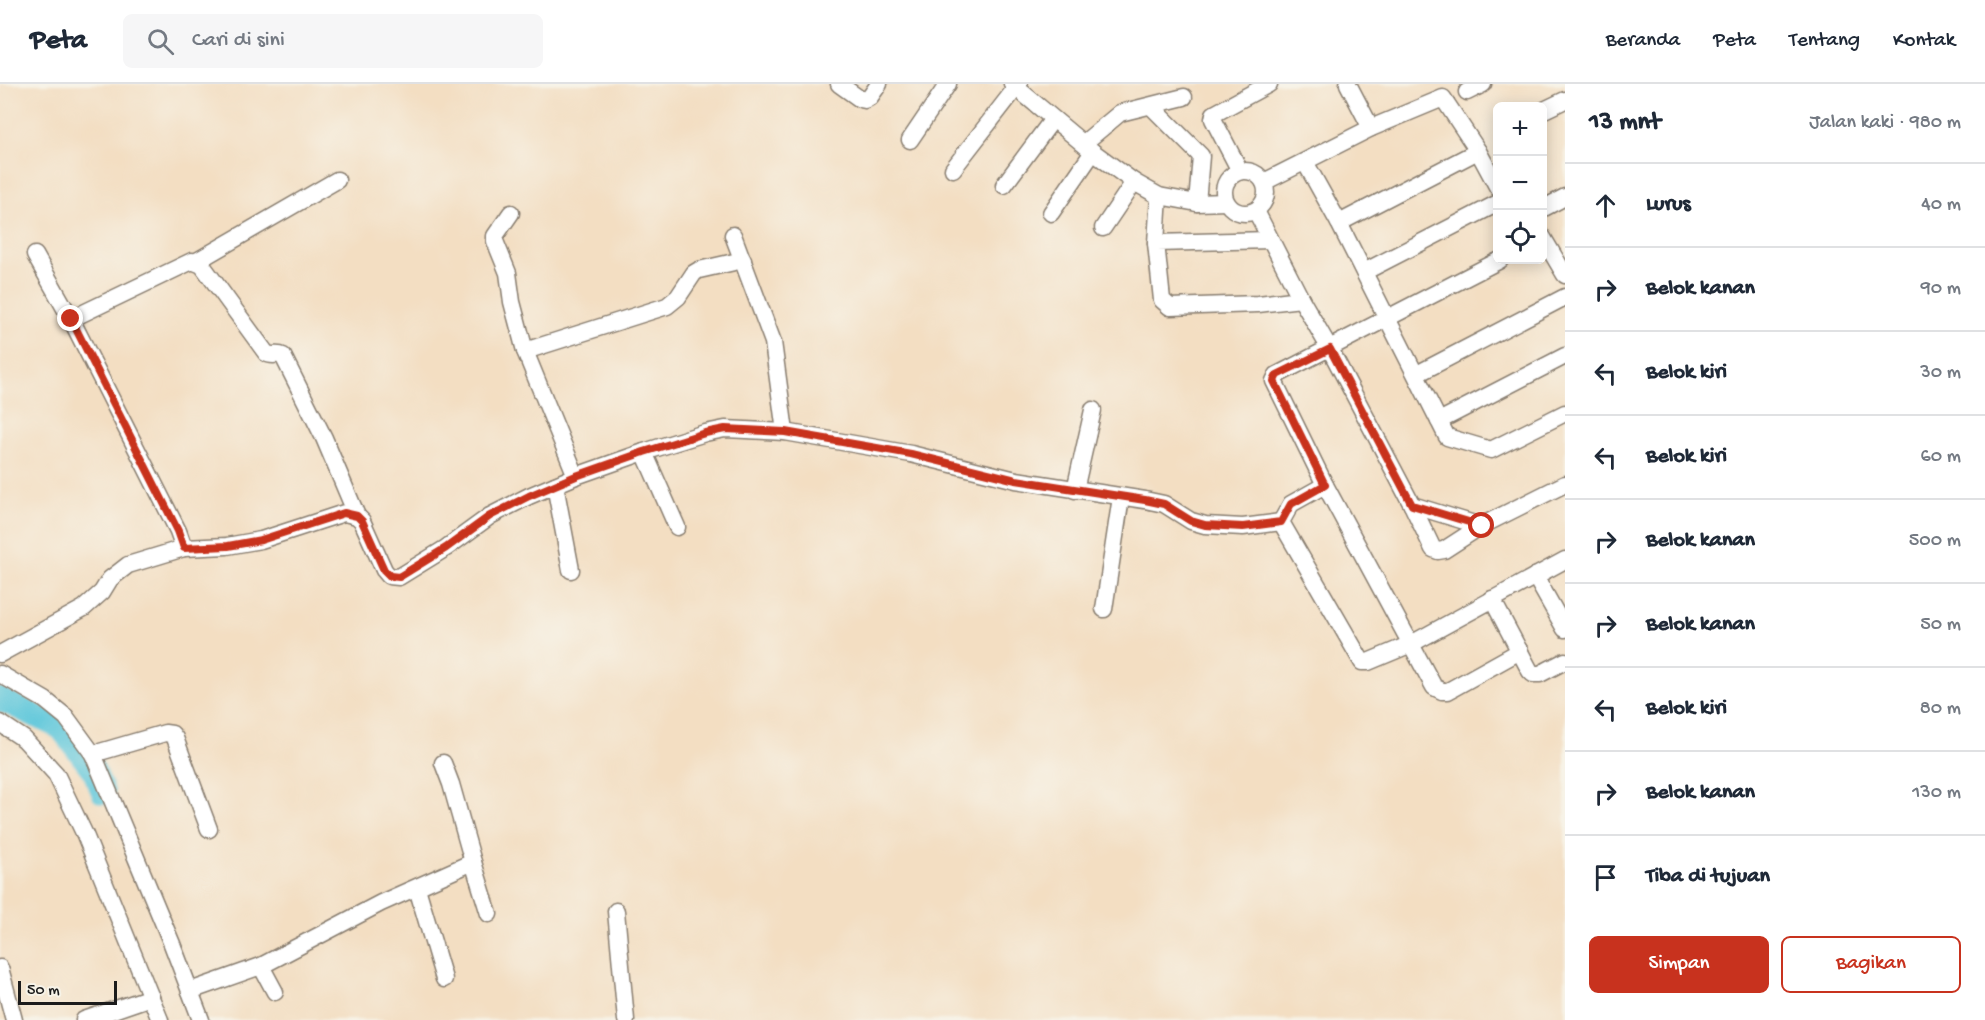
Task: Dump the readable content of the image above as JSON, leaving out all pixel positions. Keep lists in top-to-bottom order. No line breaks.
{"scale_bar":"50 m","page":{"header":"Peta","search":"Cari di sini","nav":["Beranda","Peta","Tentang","Kontak"],"heading":["13 mnt","Jalan kaki · 980 m"],"map_buttons":["+","−"],"list":[["Lurus","40 m"],["Belok kanan","90 m"],["Belok kiri","30 m"],["Belok kiri","60 m"],["Belok kanan","500 m"],["Belok kanan","50 m"],["Belok kiri","80 m"],["Belok kanan","130 m"],"Tiba di tujuan"],"buttons":["Simpan","Bagikan"],"scale":"50 m"}}
